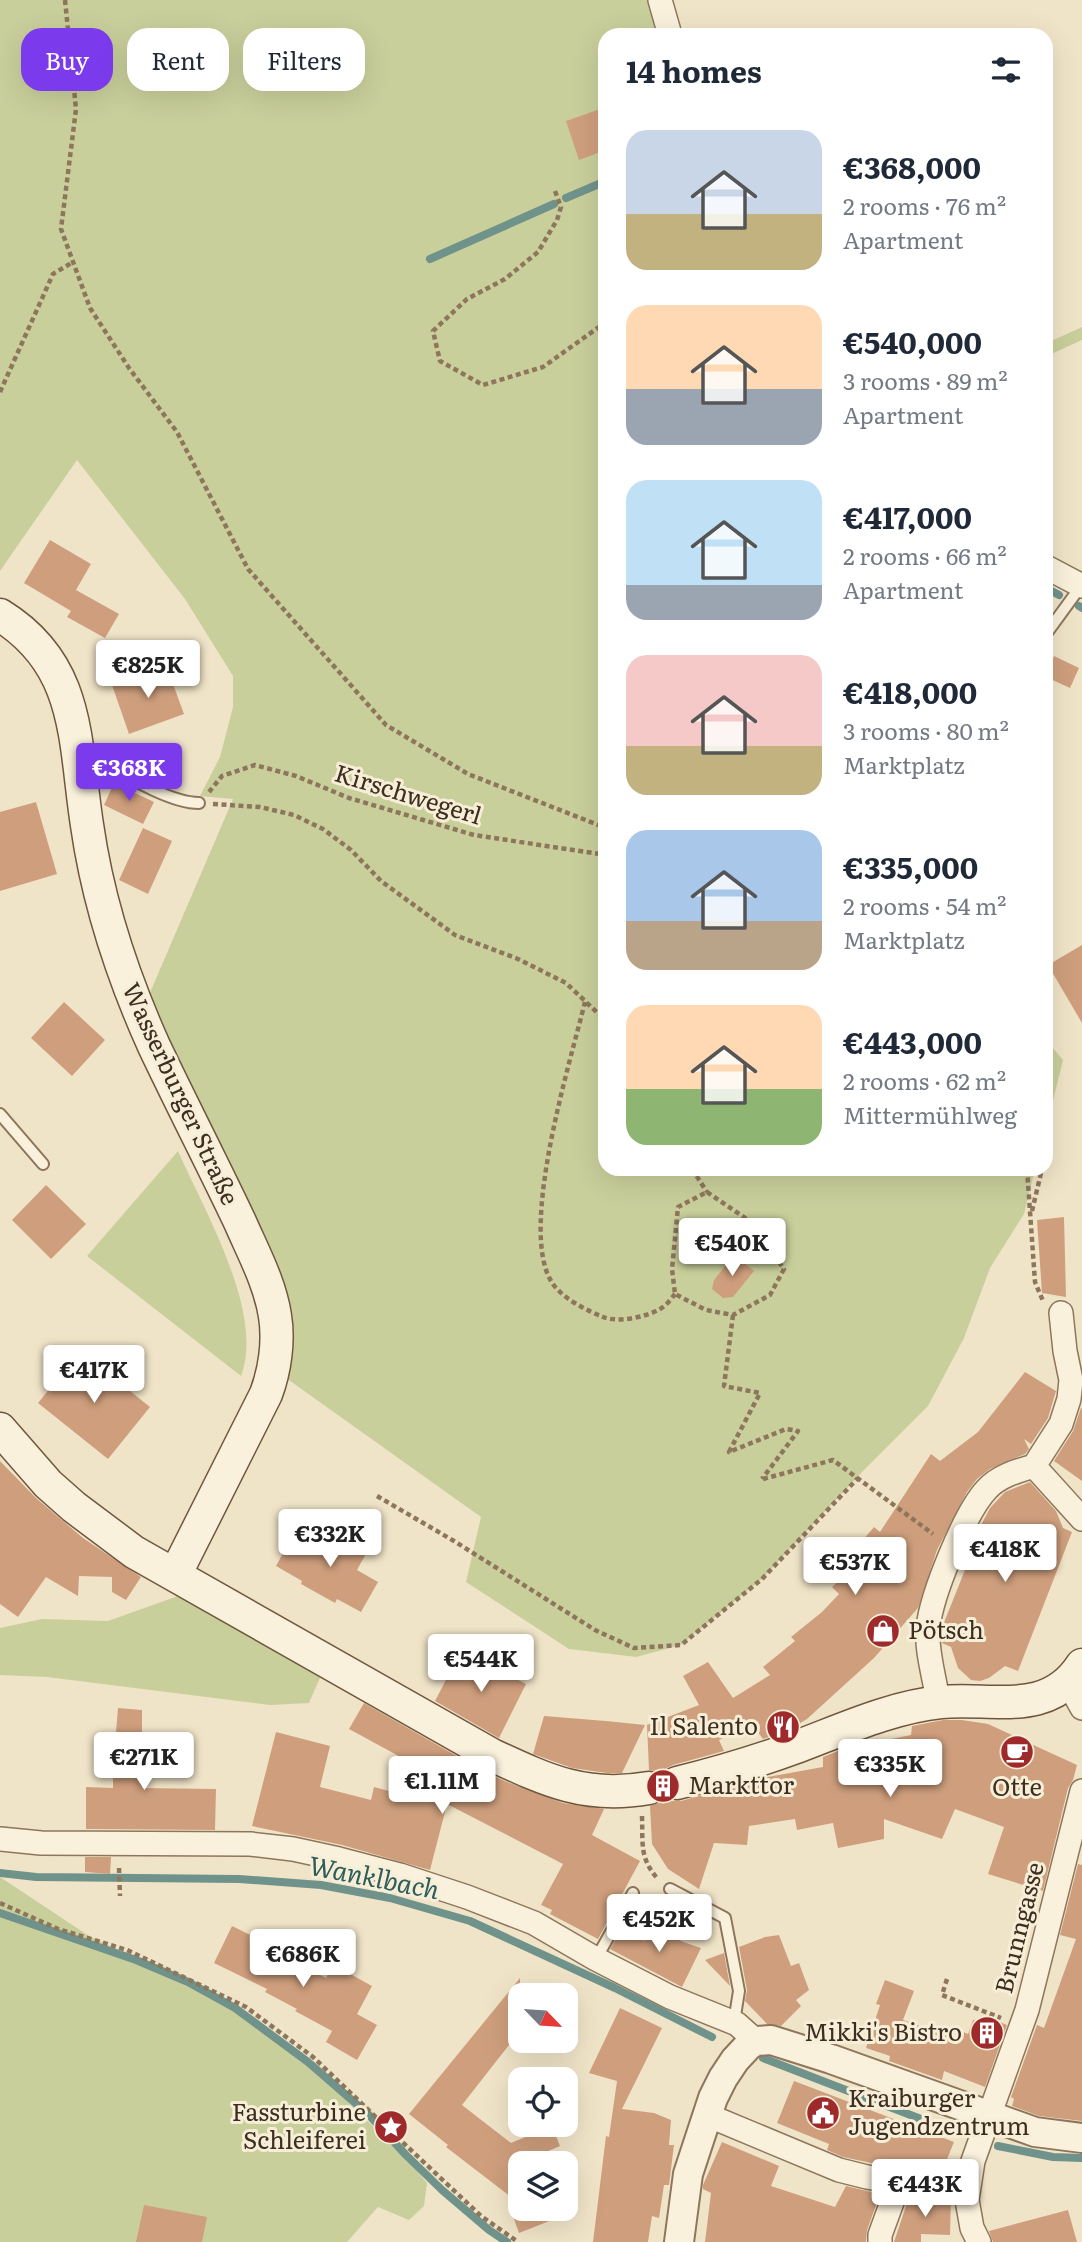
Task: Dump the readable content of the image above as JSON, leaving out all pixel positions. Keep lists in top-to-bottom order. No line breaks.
{"streets":{"main road":["Wasserburger Straße"],"street":["Brunngasse"],"path":["Kirschwegerl"]},"water":["Wanklbach"],"places":{"shop":["Pötsch"],"restaurant":["Il Salento"],"cafe":["Otte"],"building":["Markttor","Mikki's Bistro"],"public building":["Kraiburger Jugendzentrum"],"place":["Fassturbine Schleiferei"]},"north":"bottom right","page":{"chip":["Buy","Rent","Filters"],"heading":"14 homes","list":[{"name":"€368,000","note":"2 rooms · 76 m² · Apartment"},{"name":"€540,000","note":"3 rooms · 89 m² · Apartment"},{"name":"€417,000","note":"2 rooms · 66 m² · Apartment"},{"name":"€418,000","note":"3 rooms · 80 m² · Marktplatz"},{"name":"€335,000","note":"2 rooms · 54 m² · Marktplatz"},{"name":"€443,000","note":"2 rooms · 62 m² · Mittermühlweg"}],"price":["€825K","€368K","€540K","€417K","€332K","€418K","€537K","€544K","€271K","€335K","€1.11M","€452K","€686K","€443K"]}}
